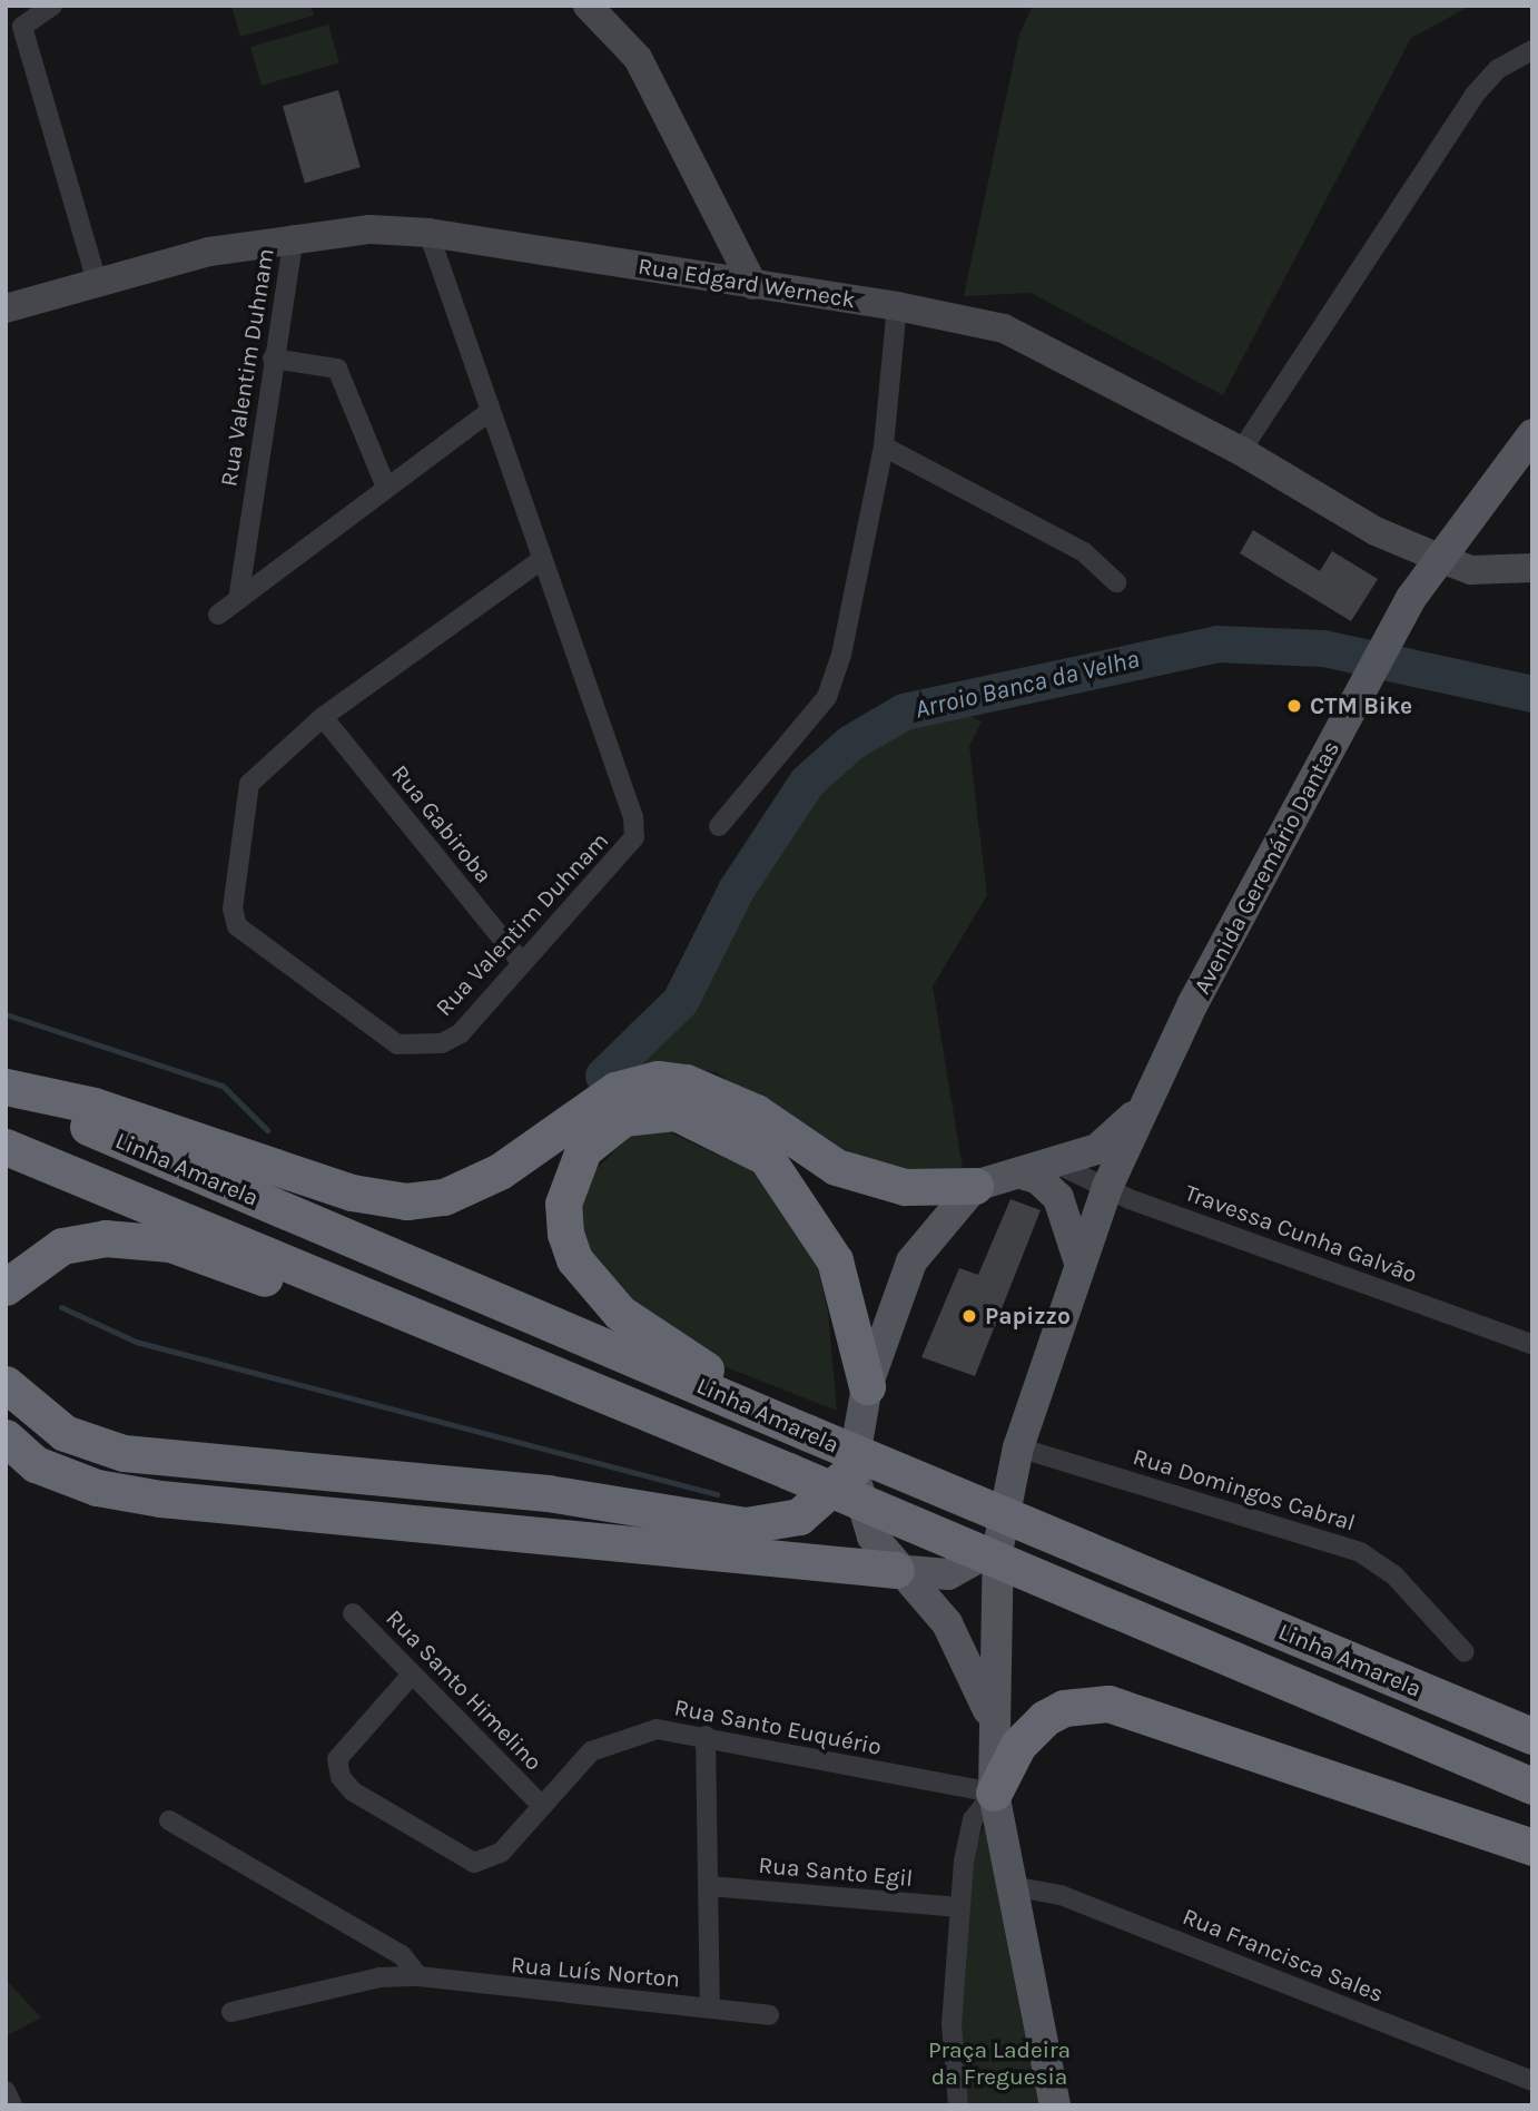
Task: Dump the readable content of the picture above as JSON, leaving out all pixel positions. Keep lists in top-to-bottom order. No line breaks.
{"streets":{"highway":["Linha Amarela"],"main road":["Avenida Geremário Dantas"],"street":["Rua Edgard Werneck","Rua Valentim Duhnam","Rua Gabiroba","Travessa Cunha Galvão","Rua Domingos Cabral","Rua Santo Himelino","Rua Santo Euquério","Rua Santo Egil","Rua Francisca Sales","Rua Luís Norton"]},"crossings":[["Rua Edgard Werneck","Rua Valentim Duhnam"],["Rua Edgard Werneck","Avenida Geremário Dantas"],["Rua Valentim Duhnam","Rua Gabiroba"],["Avenida Geremário Dantas","Travessa Cunha Galvão"],["Avenida Geremário Dantas","Rua Domingos Cabral"],["Avenida Geremário Dantas","Rua Santo Euquério"],["Avenida Geremário Dantas","Rua Francisca Sales"],["Rua Santo Himelino","Rua Santo Euquério"]],"water":["Arroio Banca da Velha"],"parks":["Praça Ladeira da Freguesia"],"places":["CTM Bike","Papizzo"]}
